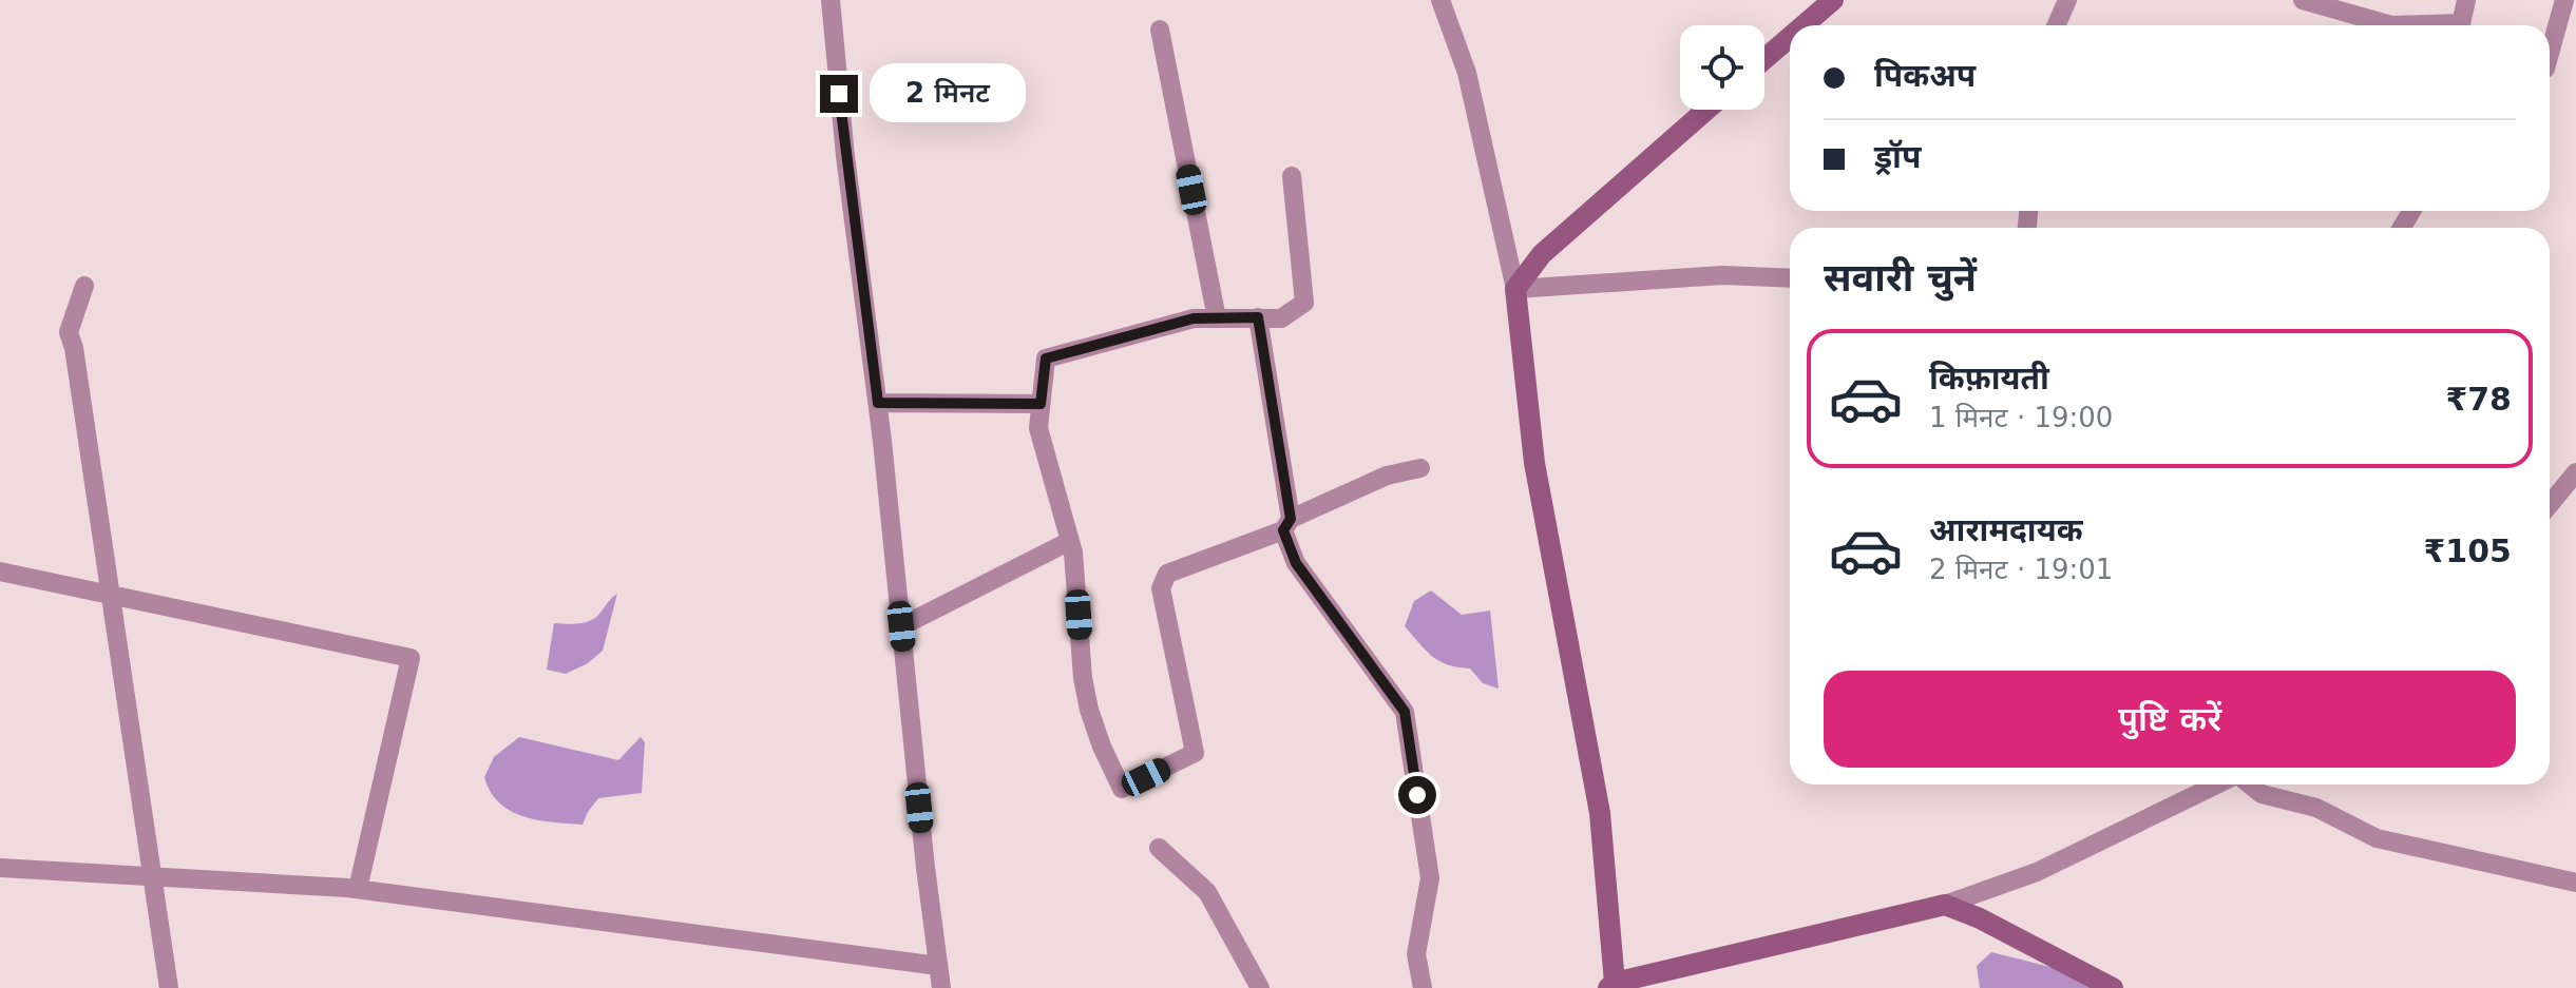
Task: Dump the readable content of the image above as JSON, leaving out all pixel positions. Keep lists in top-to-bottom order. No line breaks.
{"page":{"banner":["पिकअप","ड्रॉप"],"bubble":"2 मिनट","heading":"सवारी चुनें","list":[{"name":"किफ़ायती","note":"1 मिनट · 19:00","value":"₹78"},{"name":"आरामदायक","note":"2 मिनट · 19:01","value":"₹105"}],"buttons":"पुष्टि करें"}}
